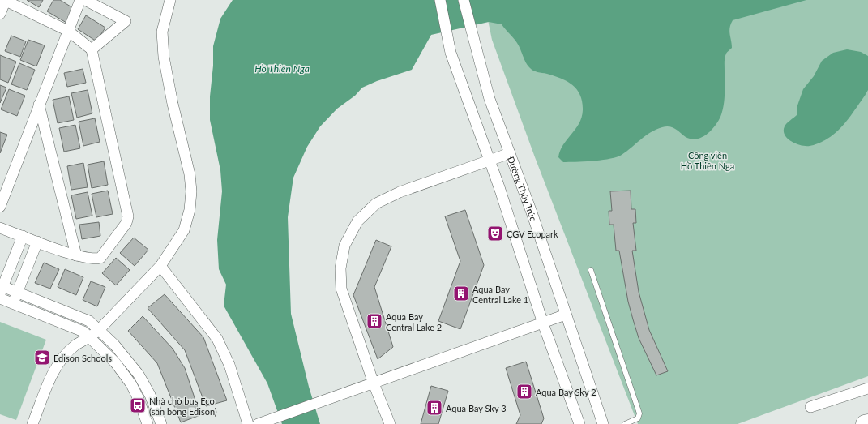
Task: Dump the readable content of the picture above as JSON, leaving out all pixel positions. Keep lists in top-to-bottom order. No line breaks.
{"streets":{"street":["Đường Thủy Trúc"]},"water":["Hồ Thiên Nga"],"parks":["Công viên Hồ Thiên Nga"],"places":{"theatre":["CGV Ecopark"],"building":["Aqua Bay Central Lake 1","Aqua Bay Central Lake 2","Aqua Bay Sky 2","Aqua Bay Sky 3"],"school or university":["Edison Schools"],"bus stop":["Nhà chờ bus Eco (sân bóng Edison)"]}}
